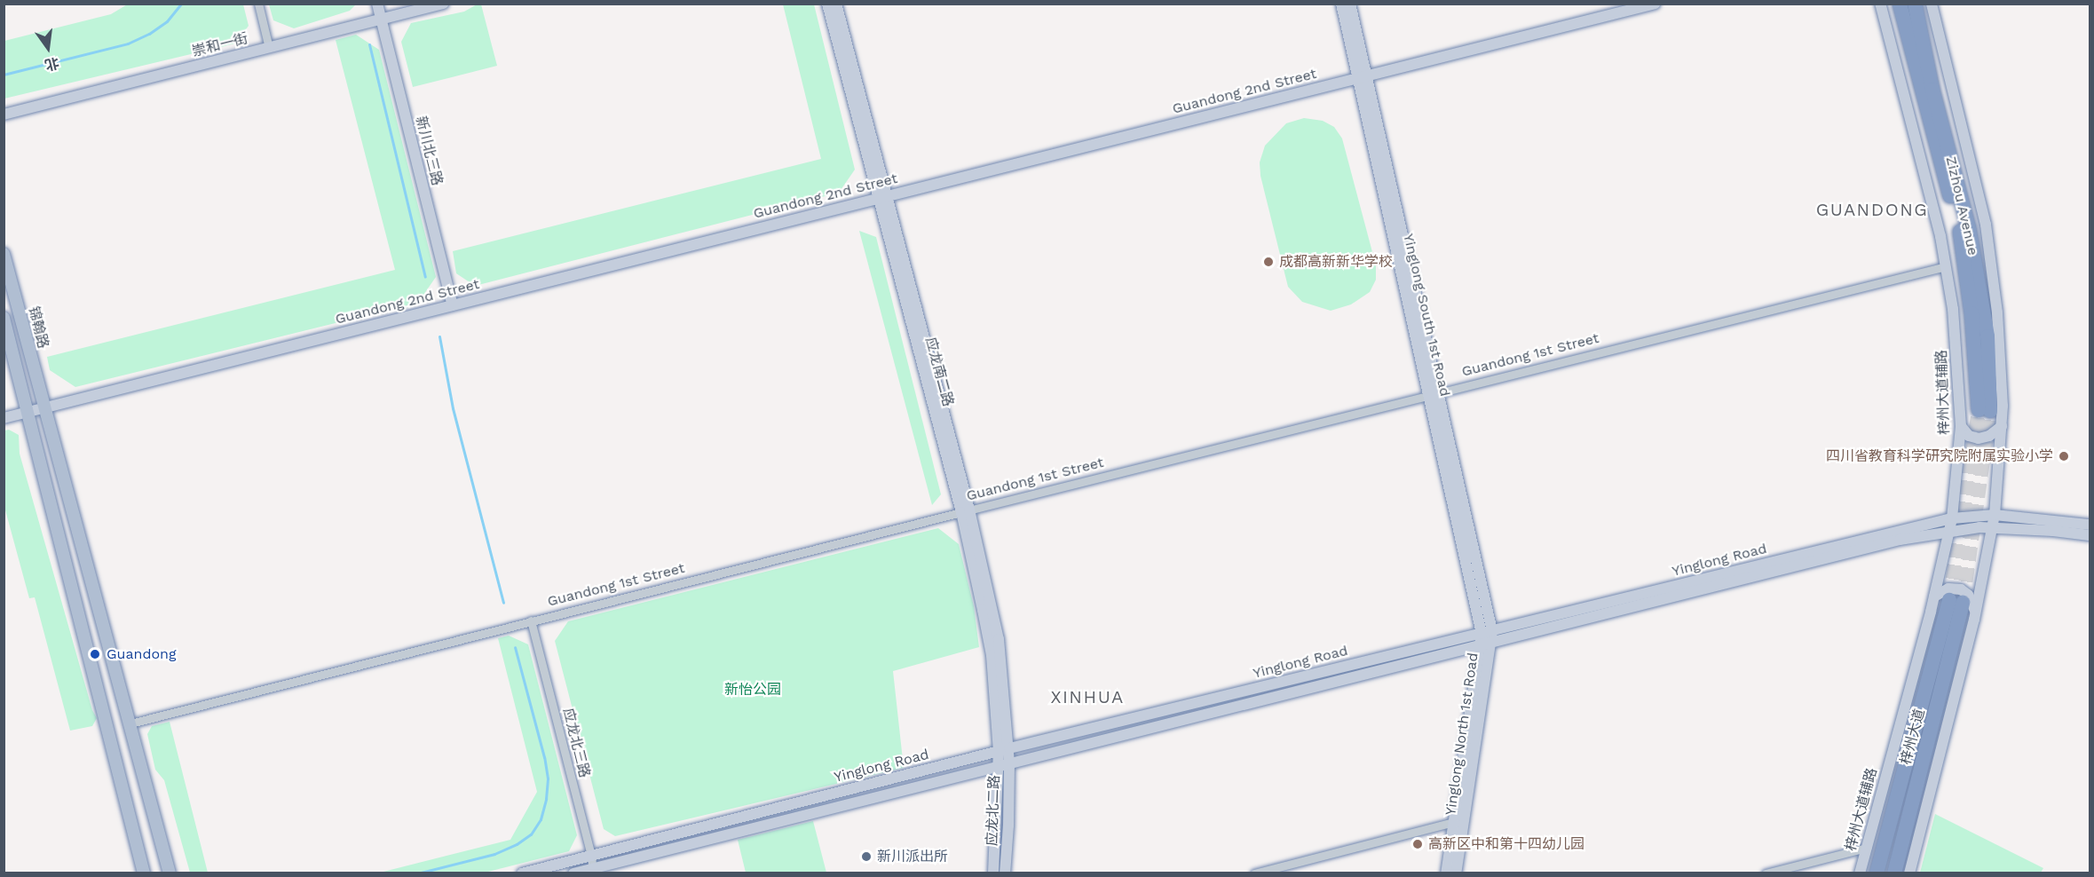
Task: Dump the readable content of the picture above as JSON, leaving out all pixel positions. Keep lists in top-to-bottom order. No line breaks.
{"streets":{"highway":["Zizhou Avenue","梓州大道"],"main road":["锦翰路"],"street":["崇和一街","Guandong 2nd Street","新川北三路","Yinglong South 1st Road","Guandong 1st Street","应龙南二路","梓州大道辅路","Yinglong Road","Yinglong North 1st Road","应龙北三路","应龙北二路"]},"crossings":[["崇和一街","新川北三路"],["Guandong 2nd Street","新川北三路"],["Guandong 2nd Street","Yinglong South 1st Road"],["Guandong 2nd Street","锦翰路"],["Guandong 2nd Street","应龙南二路"],["Yinglong South 1st Road","Guandong 1st Street"],["Yinglong South 1st Road","Yinglong Road"],["Yinglong South 1st Road","Yinglong North 1st Road"],["锦翰路","Guandong 1st Street"],["Guandong 1st Street","应龙南二路"],["Guandong 1st Street","梓州大道辅路"],["Guandong 1st Street","应龙北三路"],["应龙南二路","Yinglong Road"],["应龙南二路","应龙北二路"],["梓州大道辅路","Yinglong Road"],["Yinglong Road","Yinglong North 1st Road"],["Yinglong Road","应龙北三路"],["Yinglong Road","应龙北二路"]],"districts":["GUANDONG","XINHUA"],"parks":["新怡公园"],"places":["成都高新新华学校","四川省教育科学研究院附属实验小学","Guandong","高新区中和第十四幼儿园","新川派出所"],"north":"bottom"}
